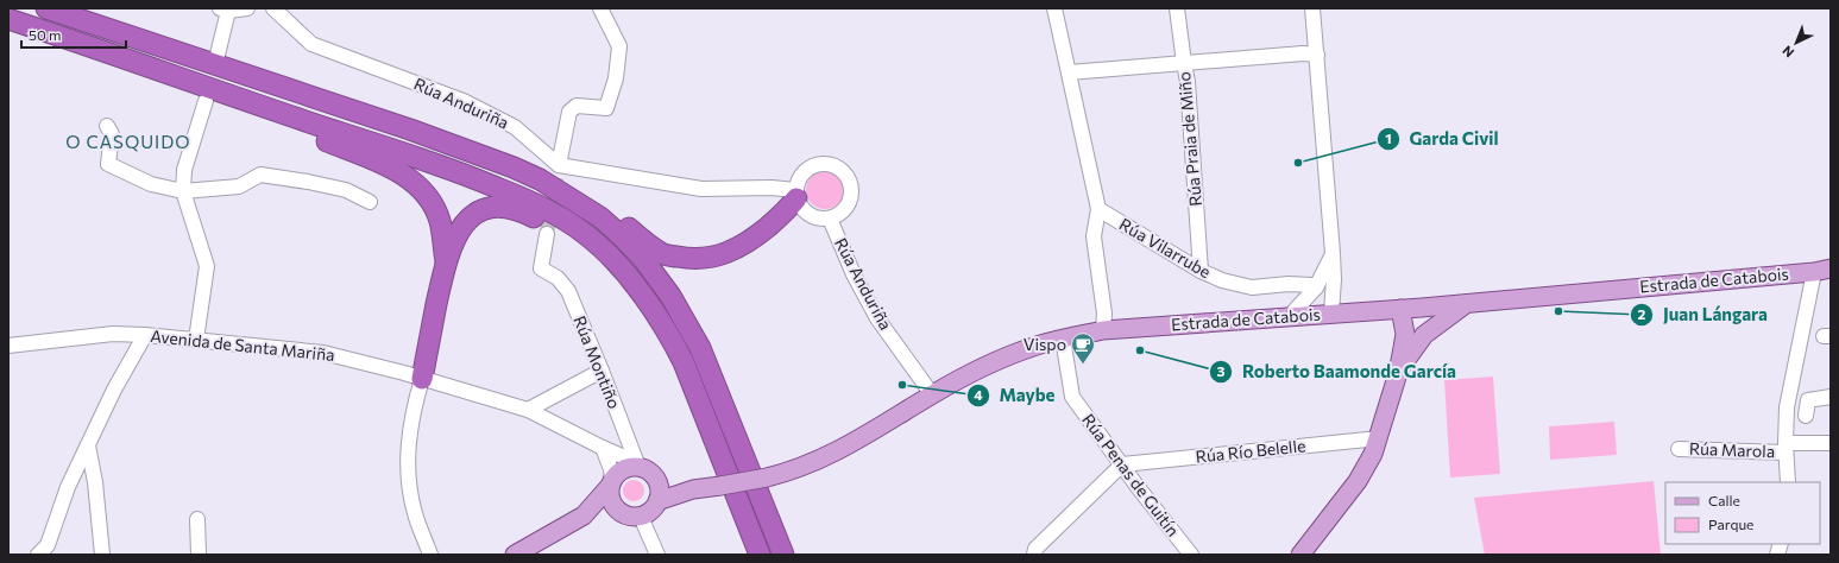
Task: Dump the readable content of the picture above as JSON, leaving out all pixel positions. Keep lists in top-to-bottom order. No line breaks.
{"streets":{"main road":["Estrada de Catabois"],"street":["Rúa Anduriña","Rúa Praia de Miño","Rúa Vilarrube","Avenida de Santa Mariña","Rúa Montiño","Rúa Marola","Rúa Río Belelle","Rúa Penas de Guitín"]},"crossings":[["Rúa Anduriña","Estrada de Catabois"],["Rúa Praia de Miño","Rúa Vilarrube"],["Rúa Vilarrube","Estrada de Catabois"],["Estrada de Catabois","Avenida de Santa Mariña"],["Estrada de Catabois","Rúa Montiño"],["Estrada de Catabois","Rúa Penas de Guitín"],["Avenida de Santa Mariña","Rúa Montiño"],["Rúa Río Belelle","Rúa Penas de Guitín"]],"districts":["O CASQUIDO"],"places":{"other":["Garda Civil","Juan Lángara","Roberto Baamonde García","Maybe"],"cafe":["Vispo"]},"legend":["Calle","Parque"],"scale_bar":"50 m","north":"bottom left"}
